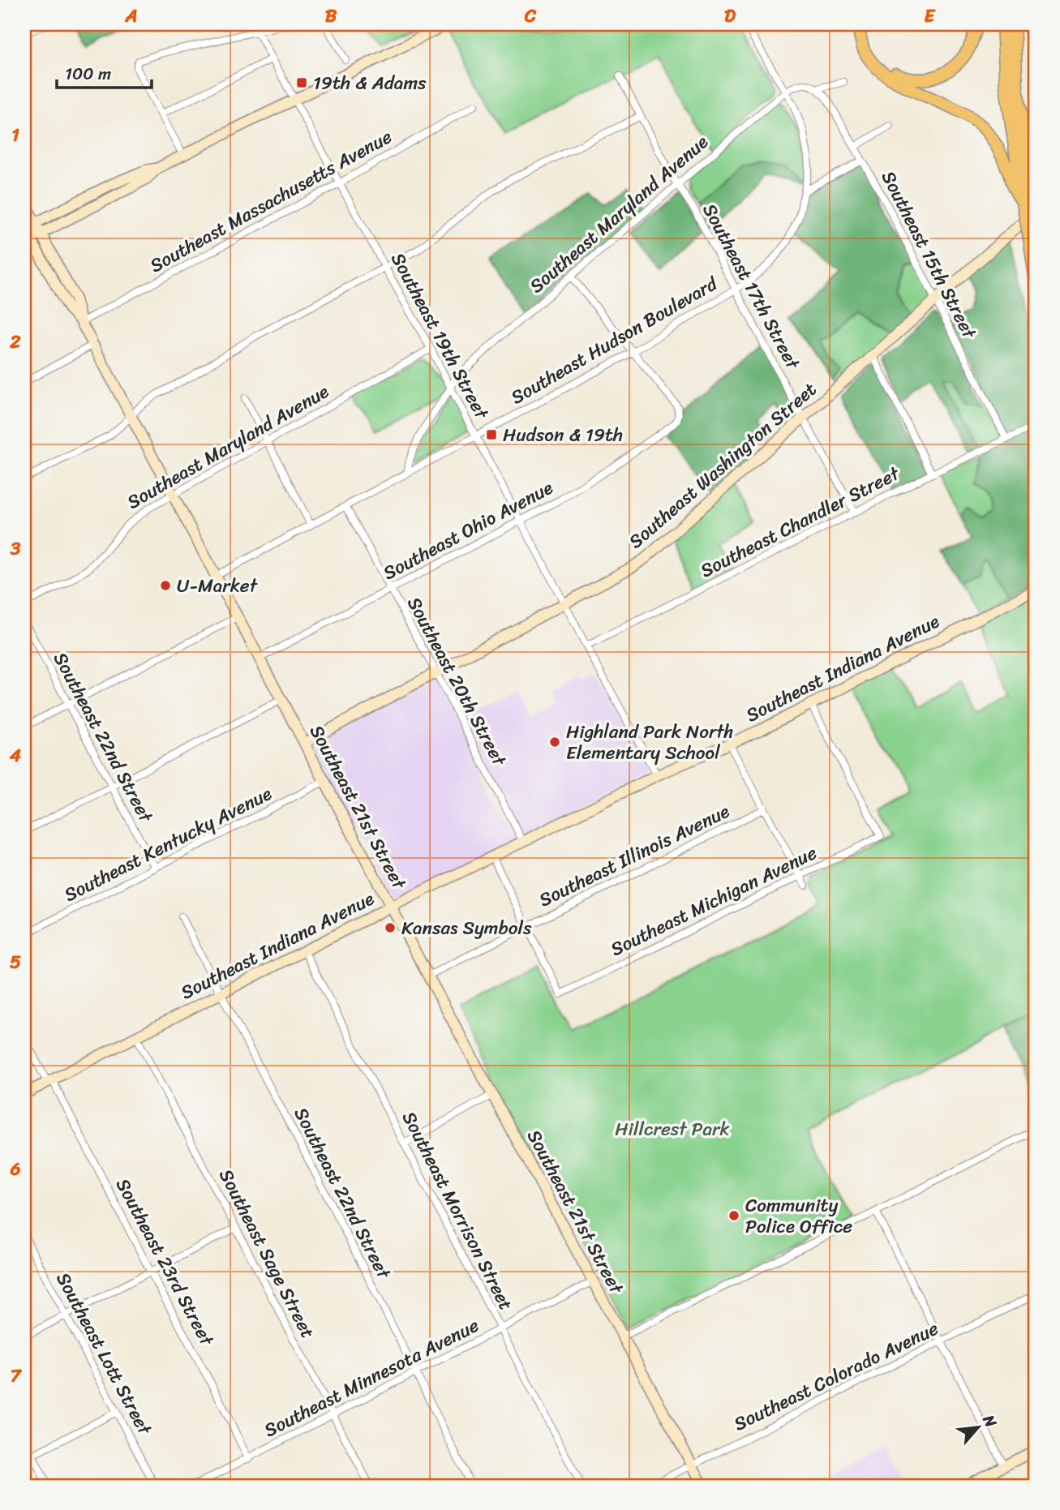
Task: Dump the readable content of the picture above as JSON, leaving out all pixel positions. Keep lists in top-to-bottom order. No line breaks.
{"streets":{"main road":["Southeast Washington Street","Southeast Indiana Avenue","Southeast 21st Street"],"street":["Southeast Massachusetts Avenue","Southeast Maryland Avenue","Southeast 15th Street","Southeast 17th Street","Southeast 19th Street","Southeast Hudson Boulevard","Southeast Chandler Street","Southeast Ohio Avenue","Southeast 20th Street","Southeast 22nd Street","Southeast Kentucky Avenue","Southeast Illinois Avenue","Southeast Michigan Avenue","Southeast Morrison Street","Southeast Sage Street","Southeast 23rd Street","Southeast Lott Street","Southeast Colorado Avenue","Southeast Minnesota Avenue"]},"crossings":[["Southeast Massachusetts Avenue","Southeast 19th Street"],["Southeast Massachusetts Avenue","Southeast 21st Street"],["Southeast Maryland Avenue","Southeast 15th Street"],["Southeast Maryland Avenue","Southeast 17th Street"],["Southeast Maryland Avenue","Southeast 19th Street"],["Southeast Maryland Avenue","Southeast Hudson Boulevard"],["Southeast Maryland Avenue","Southeast 21st Street"],["Southeast 15th Street","Southeast Washington Street"],["Southeast 15th Street","Southeast Chandler Street"],["Southeast 17th Street","Southeast Hudson Boulevard"],["Southeast 17th Street","Southeast Washington Street"],["Southeast 17th Street","Southeast Chandler Street"],["Southeast 19th Street","Southeast Hudson Boulevard"],["Southeast 19th Street","Southeast Washington Street"],["Southeast 19th Street","Southeast Chandler Street"],["Southeast 19th Street","Southeast Ohio Avenue"],["Southeast 19th Street","Southeast Indiana Avenue"],["Southeast Hudson Boulevard","Southeast Ohio Avenue"],["Southeast Hudson Boulevard","Southeast 20th Street"],["Southeast Hudson Boulevard","Southeast 21st Street"],["Southeast Washington Street","Southeast 20th Street"],["Southeast Washington Street","Southeast 21st Street"],["Southeast Ohio Avenue","Southeast 20th Street"],["Southeast Ohio Avenue","Southeast 21st Street"],["Southeast Indiana Avenue","Southeast 20th Street"],["Southeast Indiana Avenue","Southeast 22nd Street"],["Southeast Indiana Avenue","Southeast 21st Street"],["Southeast Indiana Avenue","Southeast Michigan Avenue"],["Southeast Indiana Avenue","Southeast Morrison Street"],["Southeast Indiana Avenue","Southeast Sage Street"],["Southeast Indiana Avenue","Southeast 23rd Street"],["Southeast 22nd Street","Southeast Kentucky Avenue"],["Southeast 22nd Street","Southeast Minnesota Avenue"],["Southeast 21st Street","Southeast Kentucky Avenue"],["Southeast 21st Street","Southeast Illinois Avenue"],["Southeast 21st Street","Southeast Colorado Avenue"],["Southeast 21st Street","Southeast Minnesota Avenue"],["Southeast Illinois Avenue","Southeast Michigan Avenue"],["Southeast Morrison Street","Southeast Minnesota Avenue"],["Southeast Sage Street","Southeast Minnesota Avenue"],["Southeast 23rd Street","Southeast Minnesota Avenue"]],"parks":["Hillcrest Park"],"places":{"transit":["19th & Adams","Hudson & 19th"],"other":["U-Market","Highland Park North Elementary School","Kansas Symbols","Community Police Office"]},"scale_bar":"100 m","north":"top right","grid":{"columns":["A","B","C","D","E"],"rows":["1","2","3","4","5","6","7"]}}
